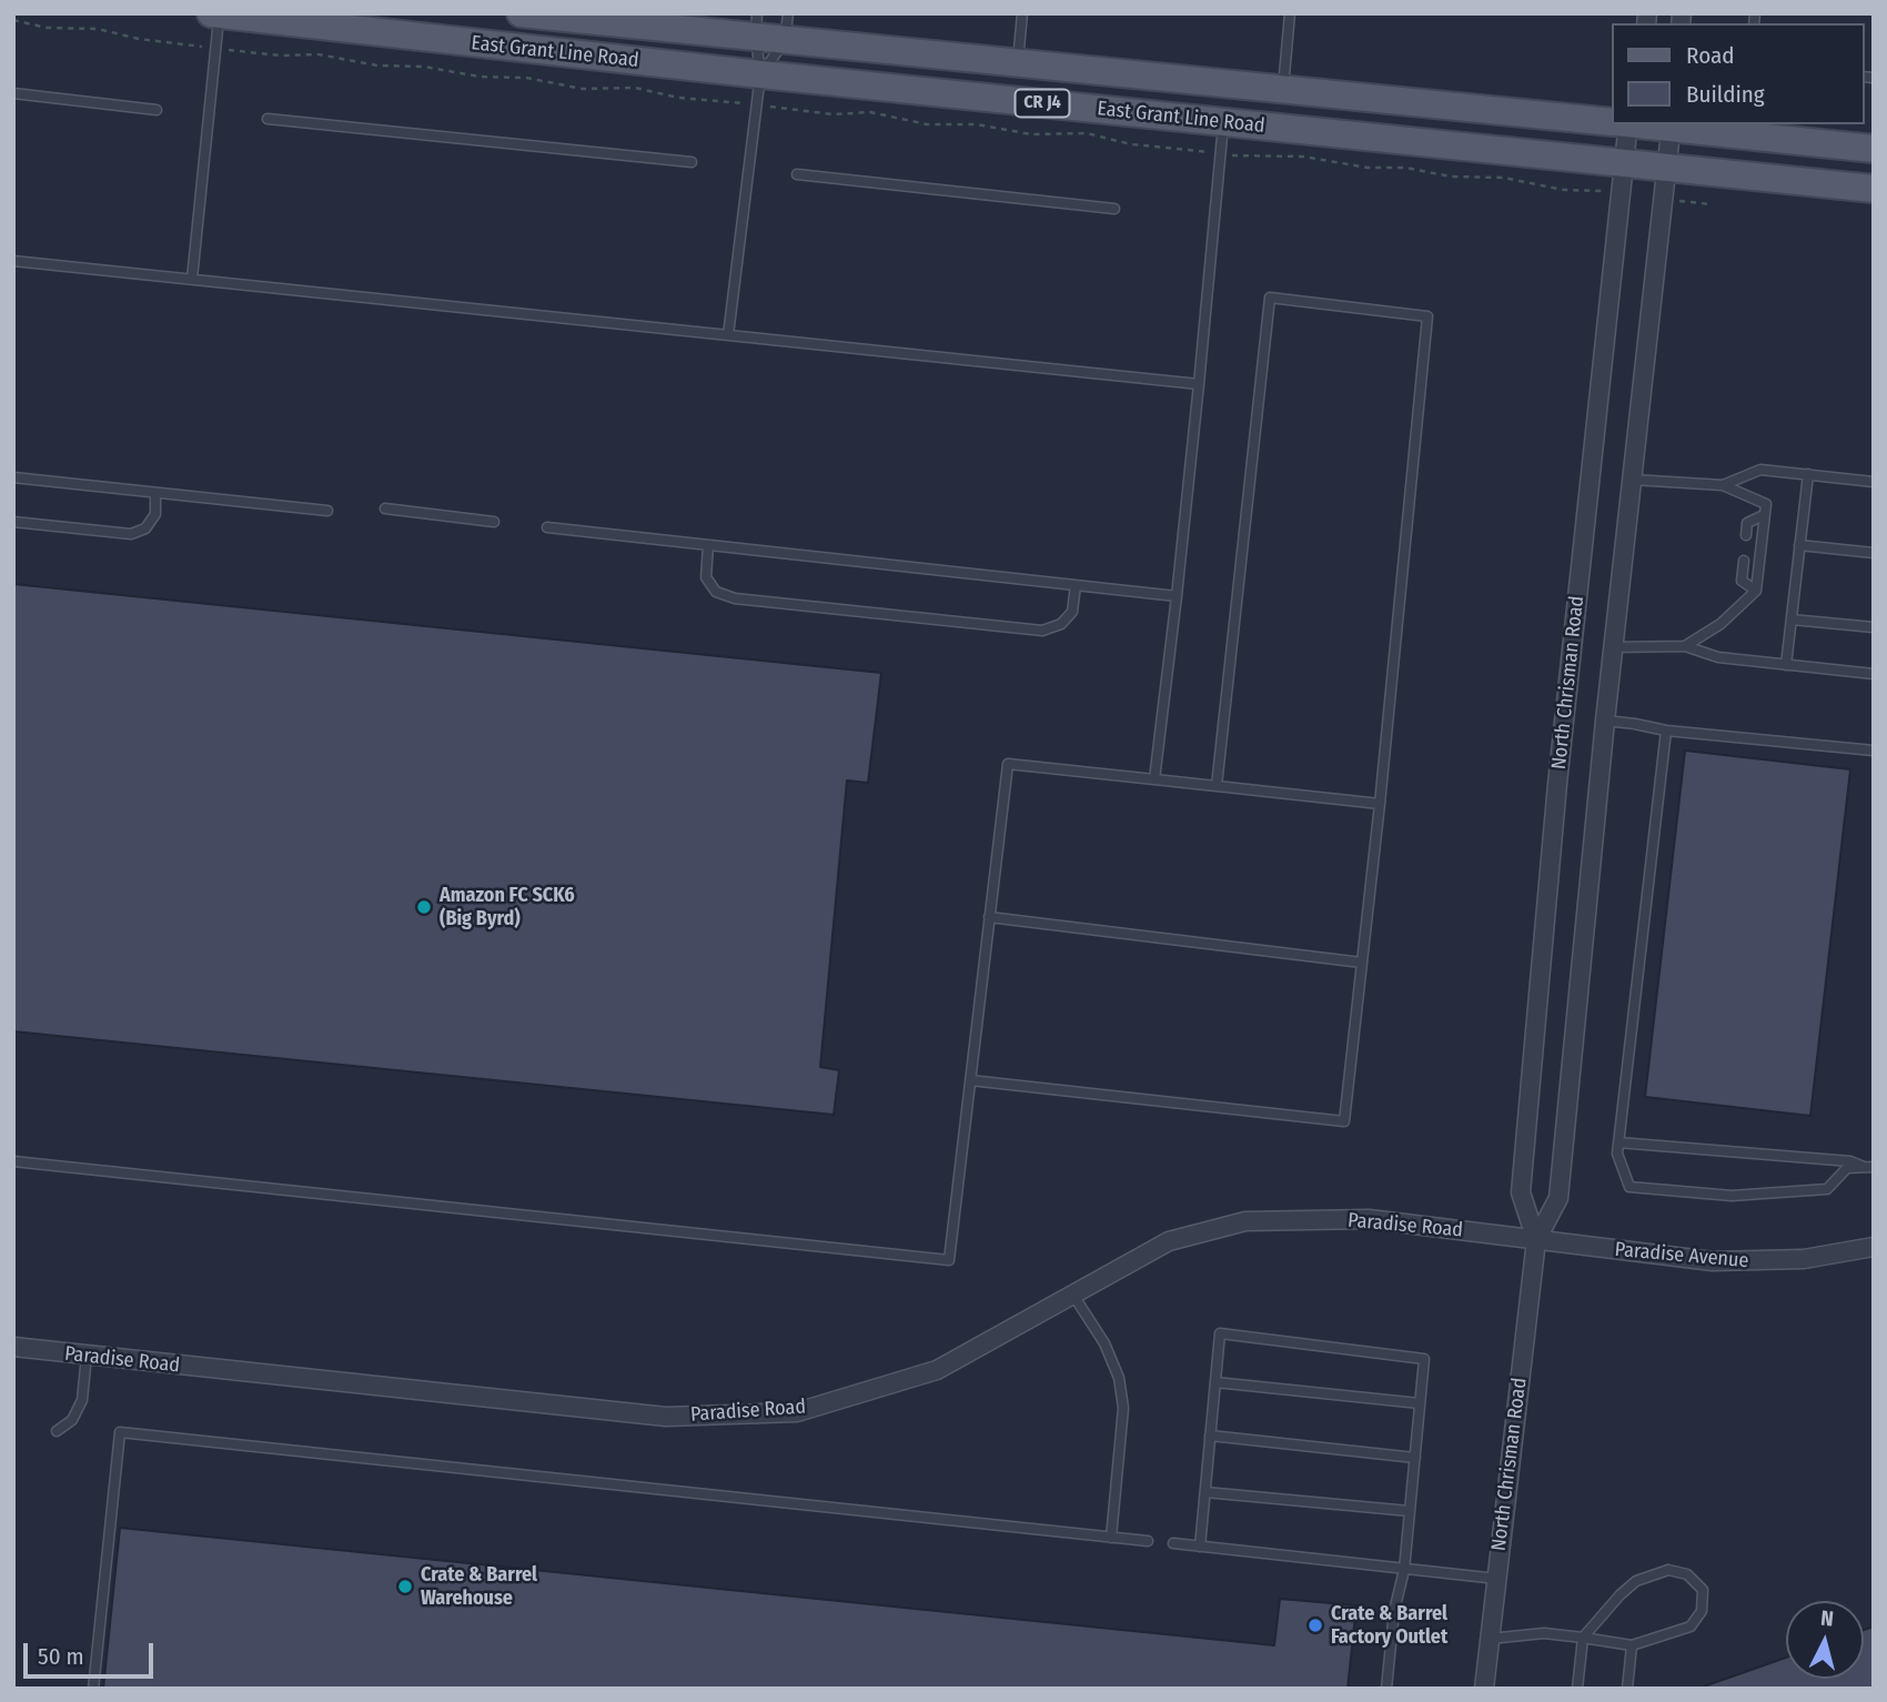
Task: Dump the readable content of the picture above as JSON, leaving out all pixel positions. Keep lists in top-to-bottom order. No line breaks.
{"streets":{"main road":["East Grant Line Road","CR J4"],"street":["North Chrisman Road","Paradise Road","Paradise Avenue"]},"crossings":[["East Grant Line Road","North Chrisman Road"],["North Chrisman Road","Paradise Road"],["North Chrisman Road","Paradise Avenue"],["Paradise Road","Paradise Avenue"]],"places":["Amazon FC SCK6 (Big Byrd)","Crate & Barrel Warehouse","Crate & Barrel Factory Outlet"],"legend":["Road","Building"],"scale_bar":"50 m","north":"top"}
